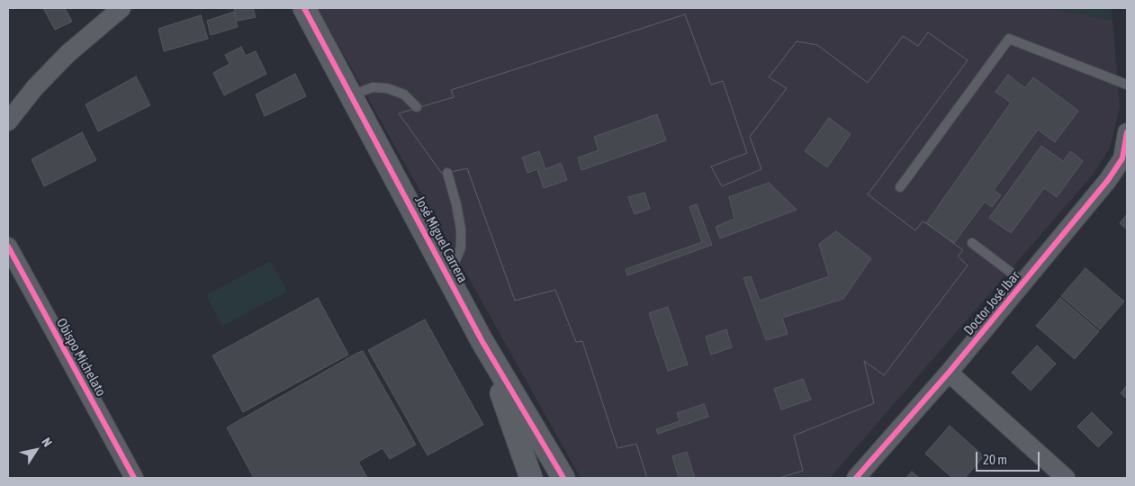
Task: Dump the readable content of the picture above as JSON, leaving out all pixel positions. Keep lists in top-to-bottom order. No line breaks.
{"streets":{"street":["José Miguel Carrera","Doctor José Ibar","Obispo Michelato"]},"scale_bar":"20 m","north":"top right"}
